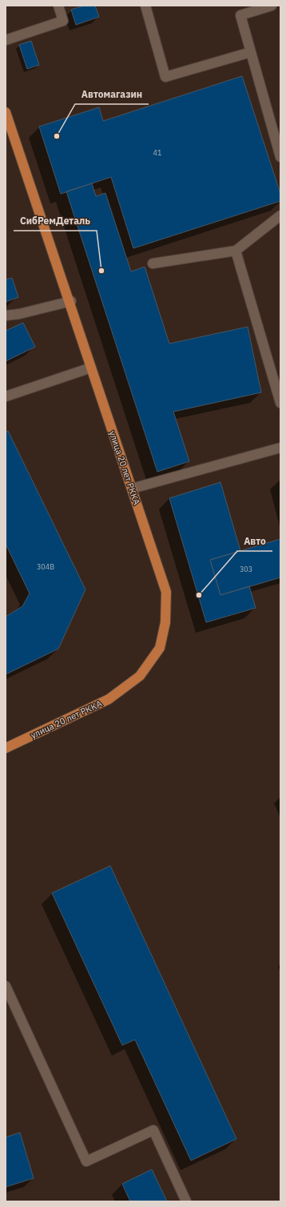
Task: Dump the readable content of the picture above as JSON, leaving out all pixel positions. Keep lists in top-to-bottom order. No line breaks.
{"streets":{"main road":["улица 20 лет РККА"]},"places":["Автомагазин","СибРемДеталь","Авто"],"house_numbers":["41","304В","303"]}
